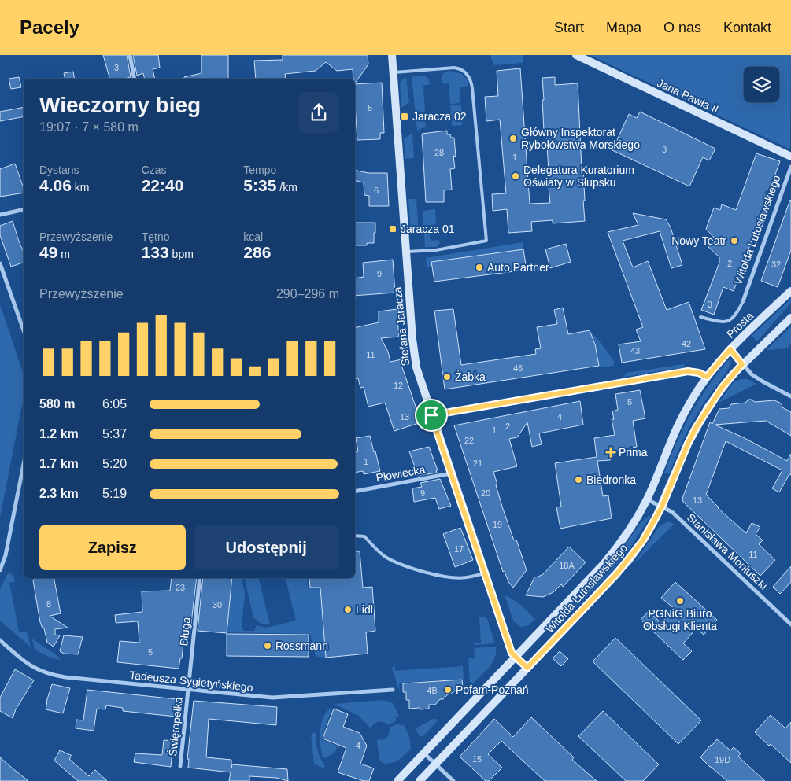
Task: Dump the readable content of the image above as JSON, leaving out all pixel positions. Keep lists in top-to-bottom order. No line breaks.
{"streets":{"main road":["Jana Pawła II","Witolda Lutosławskiego","Prosta","Stefana Jaracza"],"street":["Płowiecka","Stanisława Moniuszki","Długa","Tadeusza Sygietyńskiego","Świętopełka"]},"crossings":[["Witolda Lutosławskiego","Prosta"],["Witolda Lutosławskiego","Stefana Jaracza"],["Witolda Lutosławskiego","Stanisława Moniuszki"],["Stefana Jaracza","Płowiecka"],["Długa","Tadeusza Sygietyńskiego"],["Długa","Świętopełka"],["Tadeusza Sygietyńskiego","Świętopełka"]],"places":{"transit":["Jaracza 02","Jaracza 01"],"other":["Główny Inspektorat Rybołówstwa Morskiego","Delegatura Kuratorium Oświaty w Słupsku","Nowy Teatr","Auto Partner","Żabka","Biedronka","PGNiG Biuro Obsługi Klienta","Lidl","Rossmann","Pofam-Poznań"],"health":["Prima"]},"house_numbers":["3","5","3","28","1","6","2","32","9","3","42","43","11","46","12","5","13","4","2","1","22","1","21","9","20","13","19","17","11","18A","23","8","30","5","4B","4","15","19D"],"page":{"header":"Pacely","nav":["Start","Mapa","O nas","Kontakt"],"heading":["Wieczorny bieg","19:07 · 7 × 580 m"],"stats":[["Dystans","4.06 km"],["Czas","22:40"],["Tempo","5:35 /km"],["Przewyższenie","49 m"],["Tętno","133 bpm"],["kcal","286"]],"chart":["Przewyższenie","290–296 m"],"list":[{"name":"580 m","note":"6:05"},{"name":"1.2 km","note":"5:37"},{"name":"1.7 km","note":"5:20"},{"name":"2.3 km","note":"5:19"}],"buttons":["Zapisz","Udostępnij"]}}
